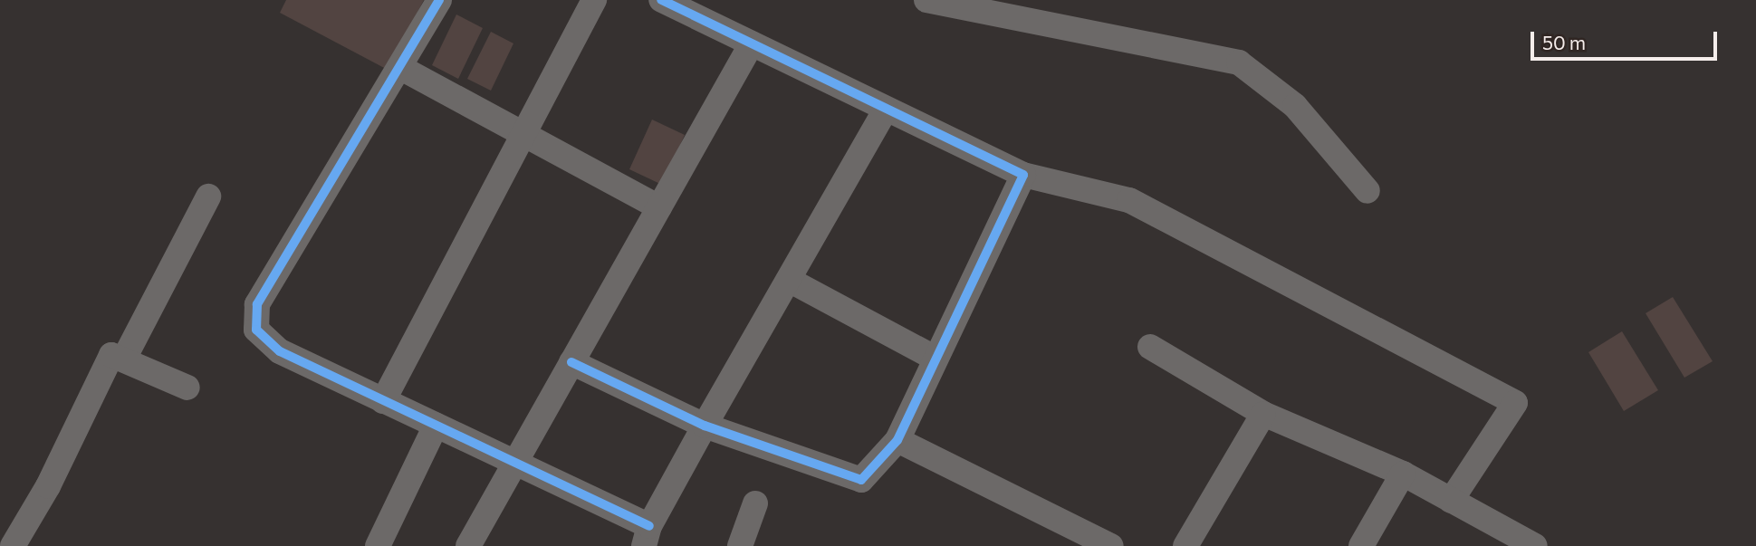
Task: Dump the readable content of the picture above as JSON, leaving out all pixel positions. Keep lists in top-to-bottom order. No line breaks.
{"scale_bar":"50 m"}
